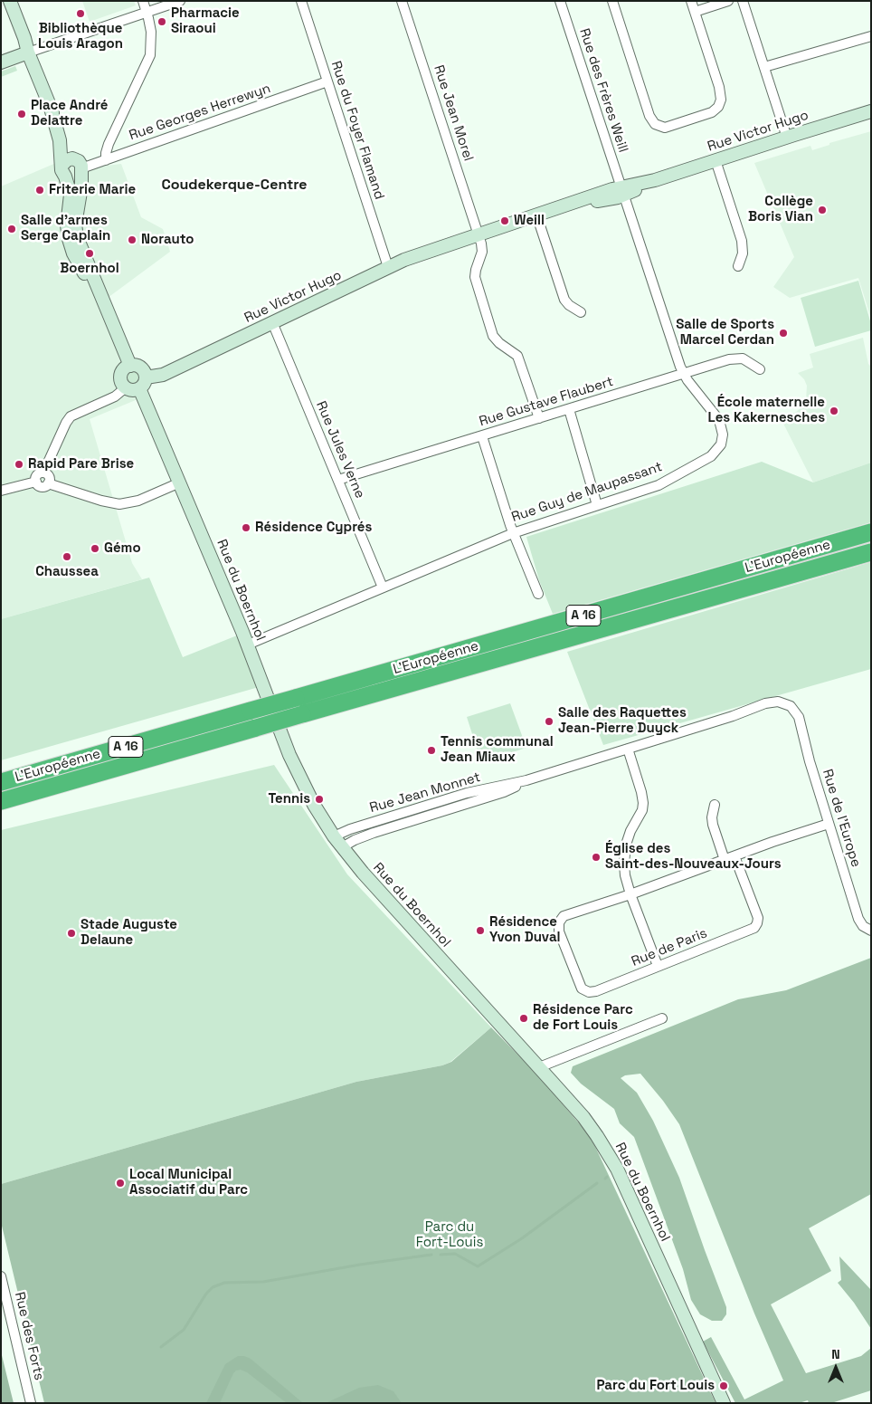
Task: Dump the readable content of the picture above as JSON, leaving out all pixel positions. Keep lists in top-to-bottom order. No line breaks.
{"streets":{"highway":["L'Européenne","A 16"],"street":["Rue des Frères Weill","Rue Georges Herrewyn","Rue Jean Morel","Rue du Foyer Flamand","Rue Victor Hugo","Rue Gustave Flaubert","Rue Jules Verne","Rue Guy de Maupassant","Rue du Boernhol","Rue Jean Monnet","Rue de l'Europe","Rue de Paris","Rue des Forts"]},"crossings":[["Rue des Frères Weill","Rue Victor Hugo"],["Rue des Frères Weill","Rue Guy de Maupassant"],["Rue Georges Herrewyn","Rue du Foyer Flamand"],["Rue Jean Morel","Rue Victor Hugo"],["Rue Jean Morel","Rue Gustave Flaubert"],["Rue du Foyer Flamand","Rue Victor Hugo"],["Rue Victor Hugo","Rue Jules Verne"],["Rue Victor Hugo","Rue Guy de Maupassant"],["Rue Victor Hugo","Rue du Boernhol"],["Rue Gustave Flaubert","Rue Jules Verne"],["Rue Gustave Flaubert","Rue Guy de Maupassant"],["Rue Jules Verne","Rue Guy de Maupassant"],["Rue Guy de Maupassant","Rue du Boernhol"],["Rue du Boernhol","Rue Jean Monnet"],["Rue Jean Monnet","Rue de l'Europe"]],"districts":["Coudekerque-Centre"],"parks":["Parc du Fort-Louis"],"places":["Bibliothèque Louis Aragon","Pharmacie Siraoui","Place André Delattre","Friterie Marie","Collège Boris Vian","Weill","Salle d'armes Serge Caplain","Norauto","Boernhol","Salle de Sports Marcel Cerdan","École maternelle Les Kakernesches","Rapid Pare Brise","Résidence Cyprés","Gémo","Chaussea","Salle des Raquettes Jean-Pierre Duyck","Tennis communal Jean Miaux","Tennis","Église des Saint-des-Nouveaux-Jours","Résidence Yvon Duval","Stade Auguste Delaune","Résidence Parc de Fort Louis","Local Municipal Associatif du Parc","Parc du Fort Louis"],"north":"top"}
